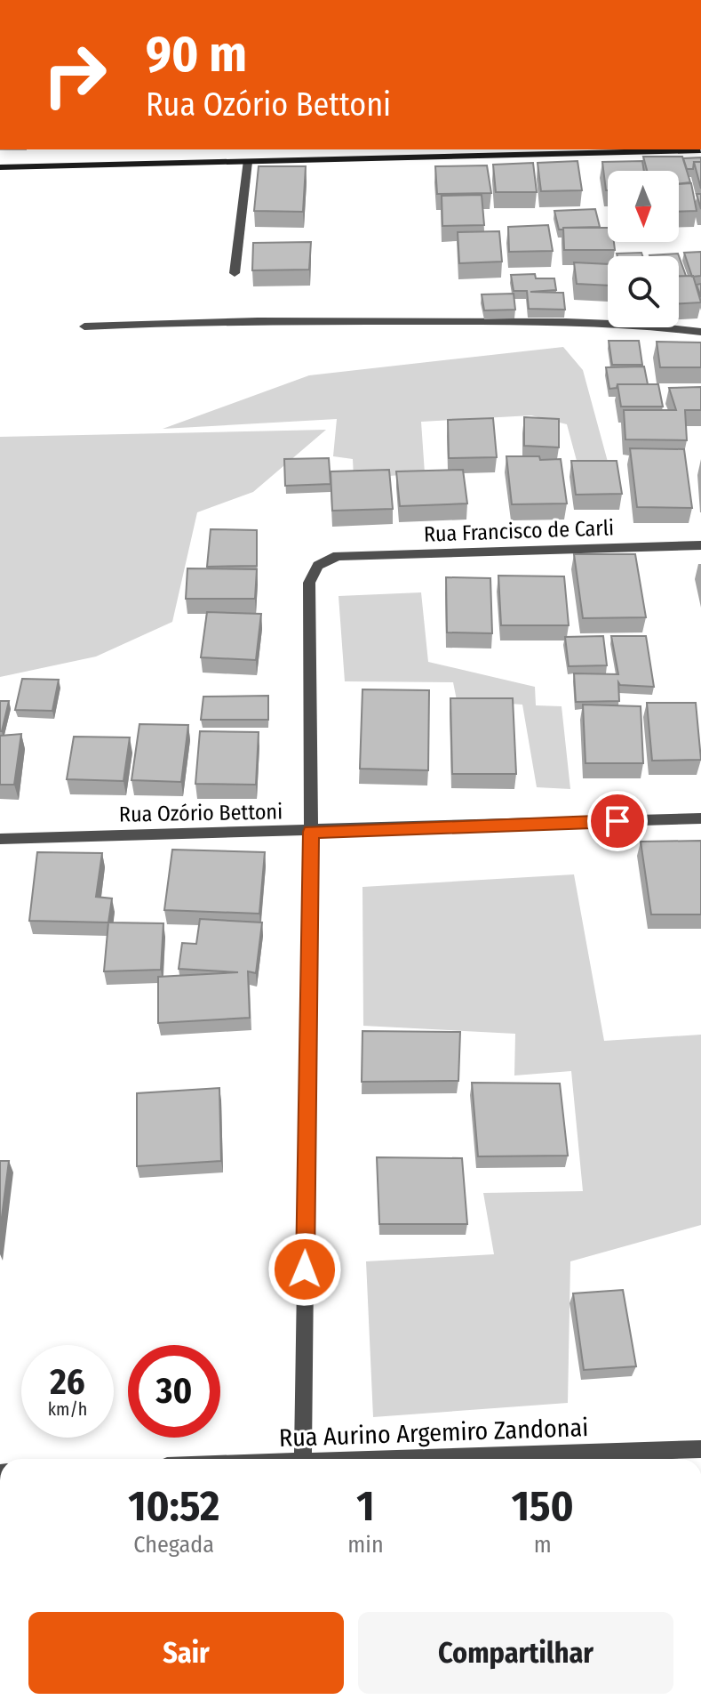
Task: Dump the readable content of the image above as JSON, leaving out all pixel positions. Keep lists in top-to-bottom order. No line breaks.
{"streets":{"street":["Rua Francisco de Carli","Rua Ozório Bettoni","Rua Aurino Argemiro Zandonai"]},"crossings":[["Rua Francisco de Carli","Rua Ozório Bettoni"]],"north":"bottom","page":{"turn":["90 m","Rua Ozório Bettoni"],"speed":"26 km/h","limit":"30","eta":["10:52","Chegada","1","min","150","m"],"buttons":["Sair","Compartilhar"]}}
